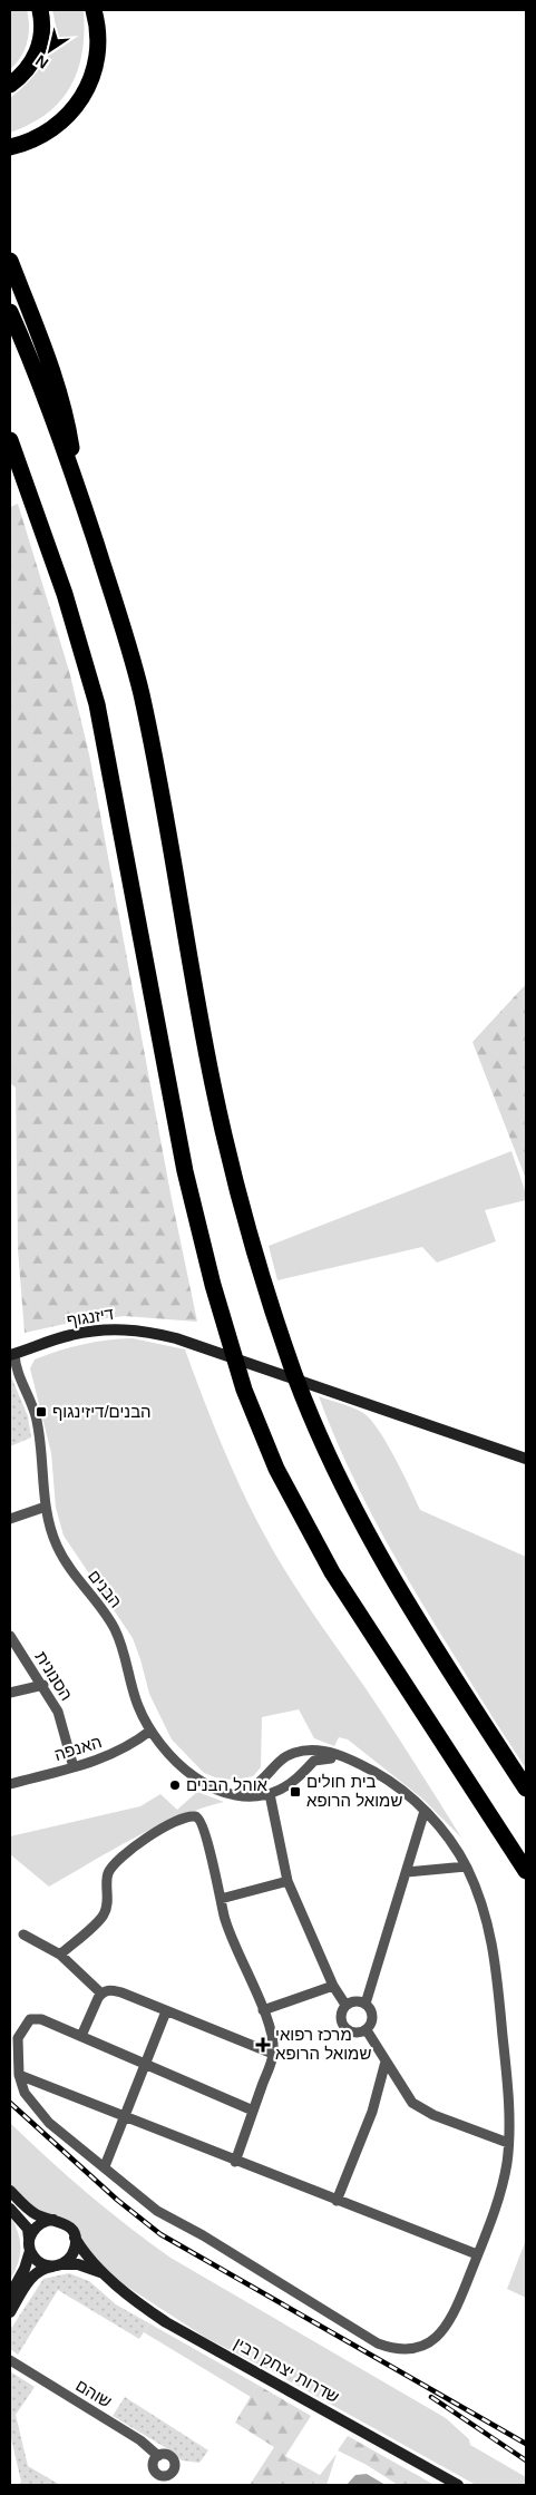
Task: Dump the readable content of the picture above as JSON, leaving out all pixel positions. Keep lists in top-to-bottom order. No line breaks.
{"streets":{"main road":["דיזנגוף","שדרות יצחק רבין"],"street":["הבנים","הסנונית","האנפה","שוהם"]},"crossings":[["דיזנגוף","הבנים"],["הבנים","האנפה"],["הסנונית","האנפה"]],"places":{"transit":["הבנים/דיזינגוף","בית חולים שמואל הרופא"],"other":["אוהל הבנים"],"health":["מרכז רפואי שמואל הרופא"]},"north":"bottom left"}
